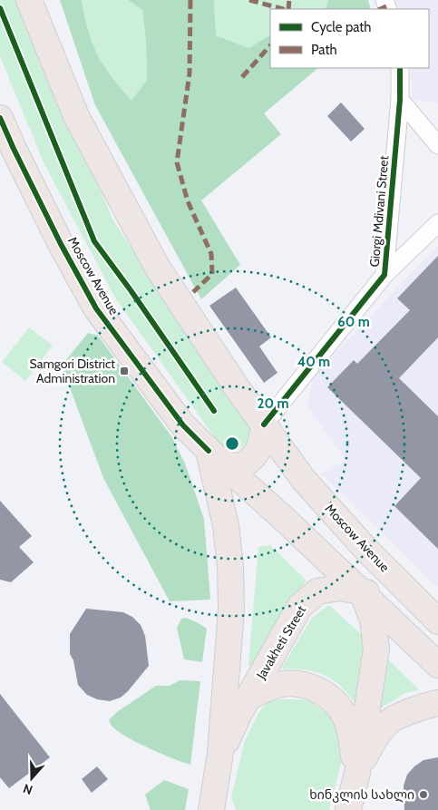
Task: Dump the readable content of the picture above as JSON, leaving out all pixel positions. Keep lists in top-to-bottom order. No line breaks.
{"streets":{"main road":["Moscow Avenue","Javakheti Street"],"street":["Giorgi Mdivani Street"]},"crossings":[["Giorgi Mdivani Street","Moscow Avenue"],["Moscow Avenue","Javakheti Street"]],"places":{"transit":["Samgori District Administration"],"other":["ხინკლის სახლი"]},"legend":["Cycle path","Path"],"north":"bottom","rings":["60 m","40 m","20 m"]}
